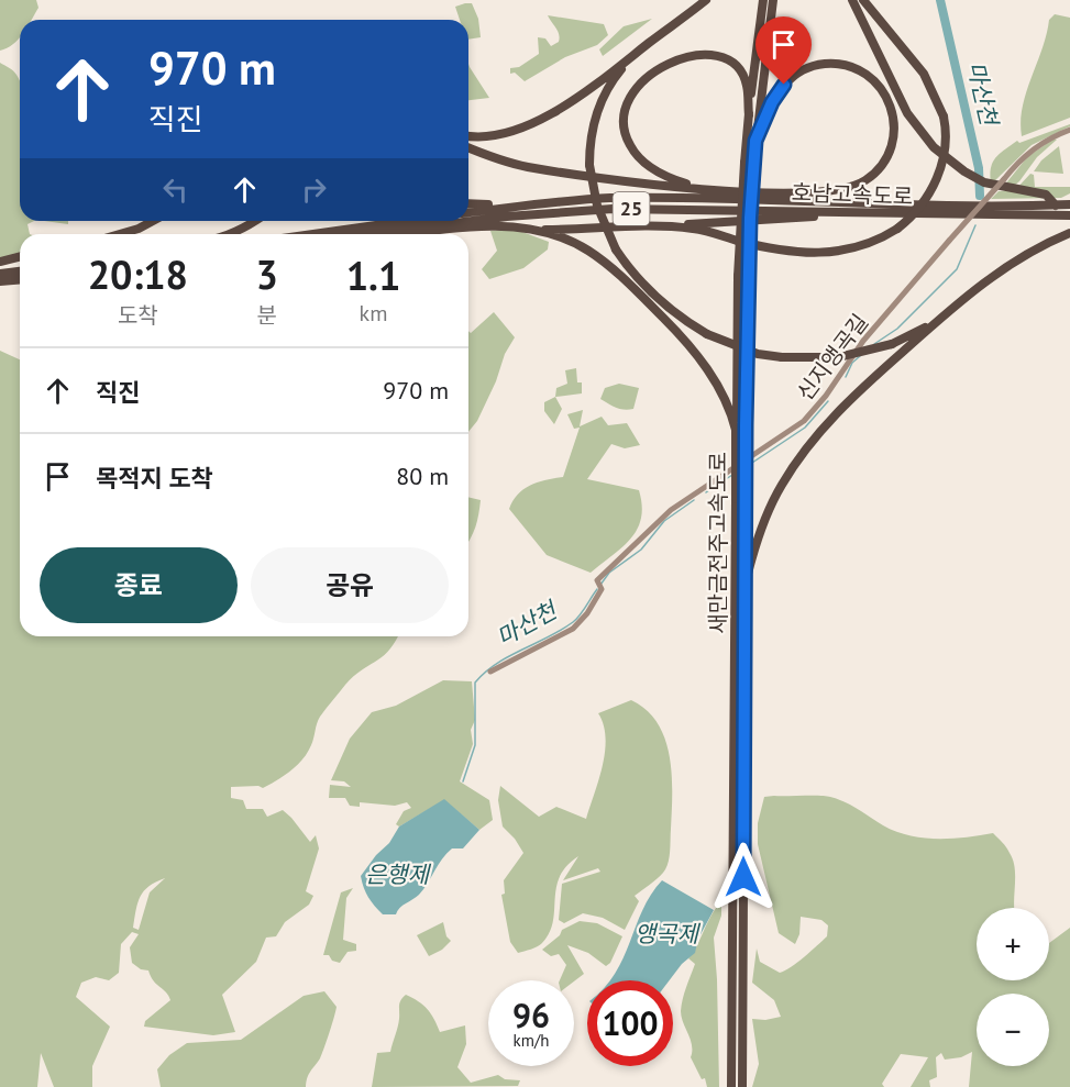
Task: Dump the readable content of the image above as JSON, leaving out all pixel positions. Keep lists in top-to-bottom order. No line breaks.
{"streets":{"highway":["호남고속도로","25","새만금전주고속도로"],"street":["신지앵곡길"]},"water":["마산천","은행제","앵곡제"],"page":{"turn":["970 m","직진"],"eta":["20:18","도착","3","분","1.1","km"],"list":[{"name":"직진","value":"970 m"},{"name":"목적지 도착","value":"80 m"}],"buttons":["종료","공유"],"map_buttons":["+","−"],"speed":"96 km/h","limit":"100"}}
